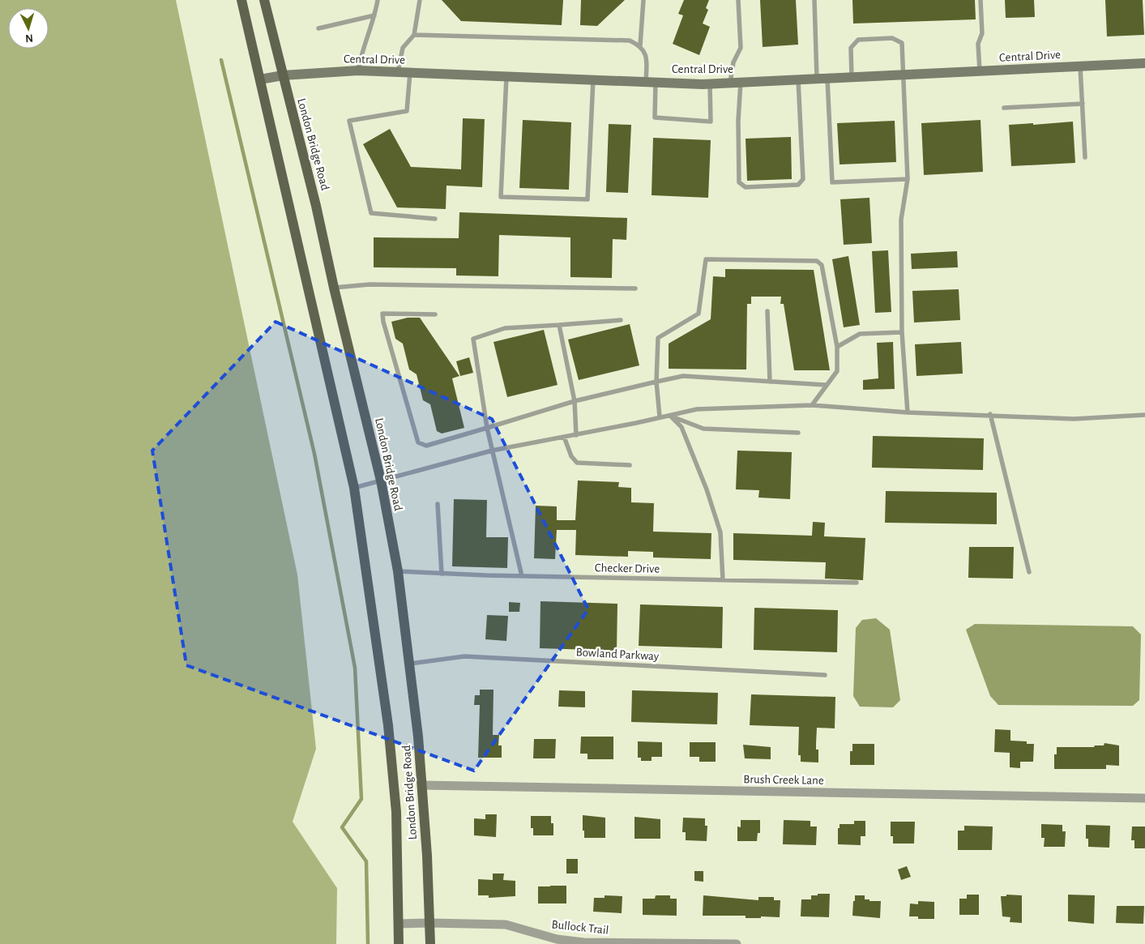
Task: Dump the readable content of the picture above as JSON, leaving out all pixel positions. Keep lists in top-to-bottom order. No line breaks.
{"streets":{"main road":["London Bridge Road"],"street":["Central Drive","Brush Creek Lane","Bullock Trail"],"lane":["Checker Drive","Bowland Parkway"]},"crossings":[["Central Drive","London Bridge Road"],["London Bridge Road","Checker Drive"],["London Bridge Road","Bowland Parkway"],["London Bridge Road","Brush Creek Lane"],["London Bridge Road","Bullock Trail"]],"north":"bottom"}
